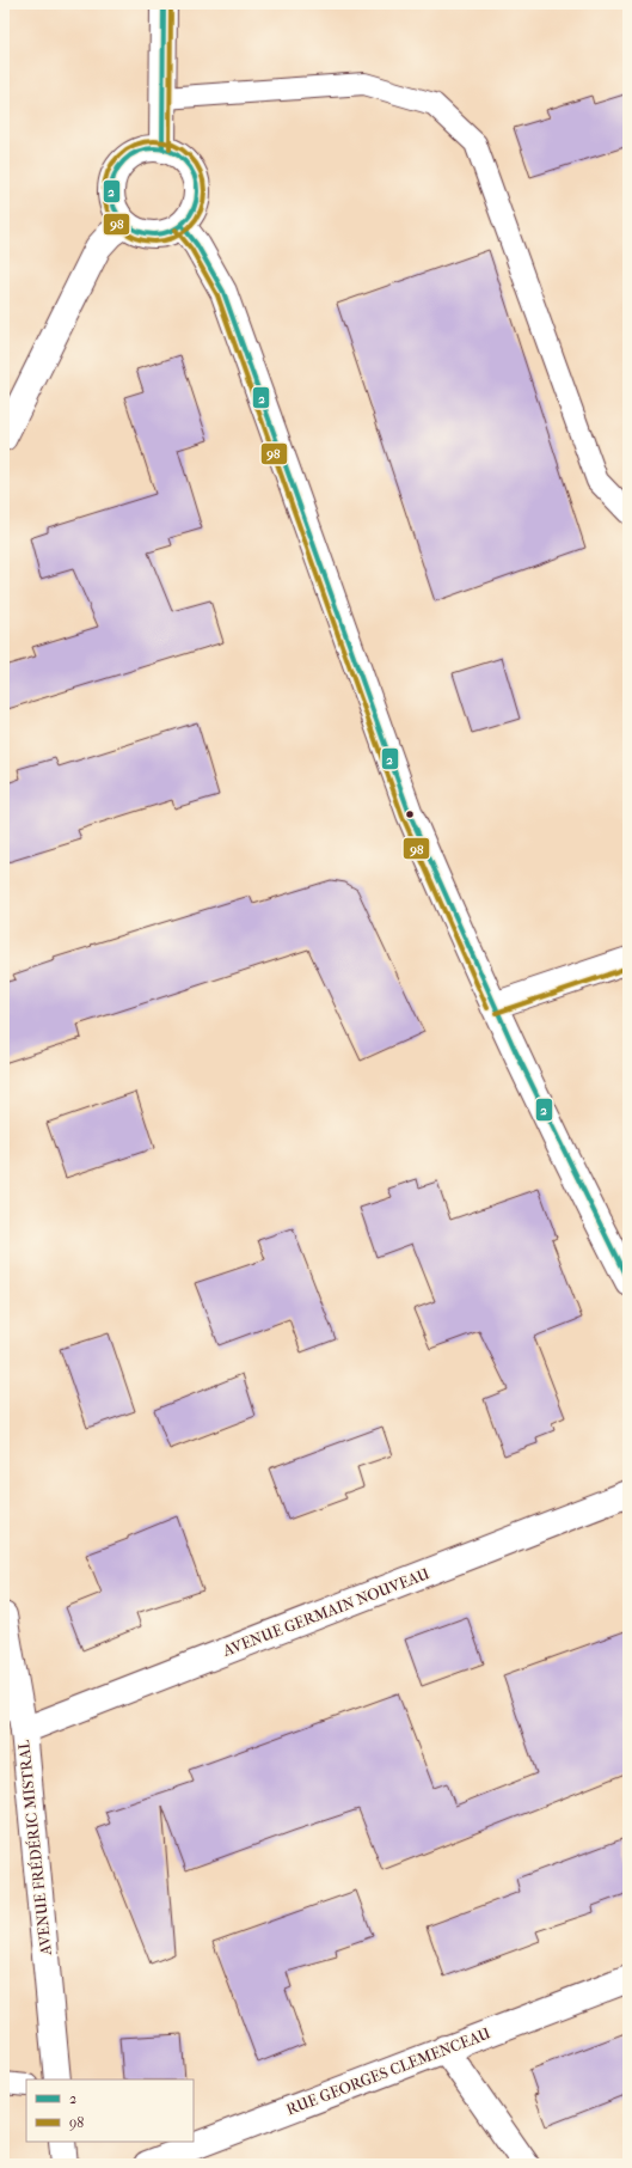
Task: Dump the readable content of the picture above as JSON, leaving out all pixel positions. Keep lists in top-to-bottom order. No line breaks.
{"streets":{"street":["AVENUE GERMAIN NOUVEAU","AVENUE FRÉDÉRIC MISTRAL","RUE GEORGES CLEMENCEAU"]},"crossings":[["AVENUE GERMAIN NOUVEAU","AVENUE FRÉDÉRIC MISTRAL"]],"lines":["transit line 2","transit line 98"],"legend":["2","98"]}
